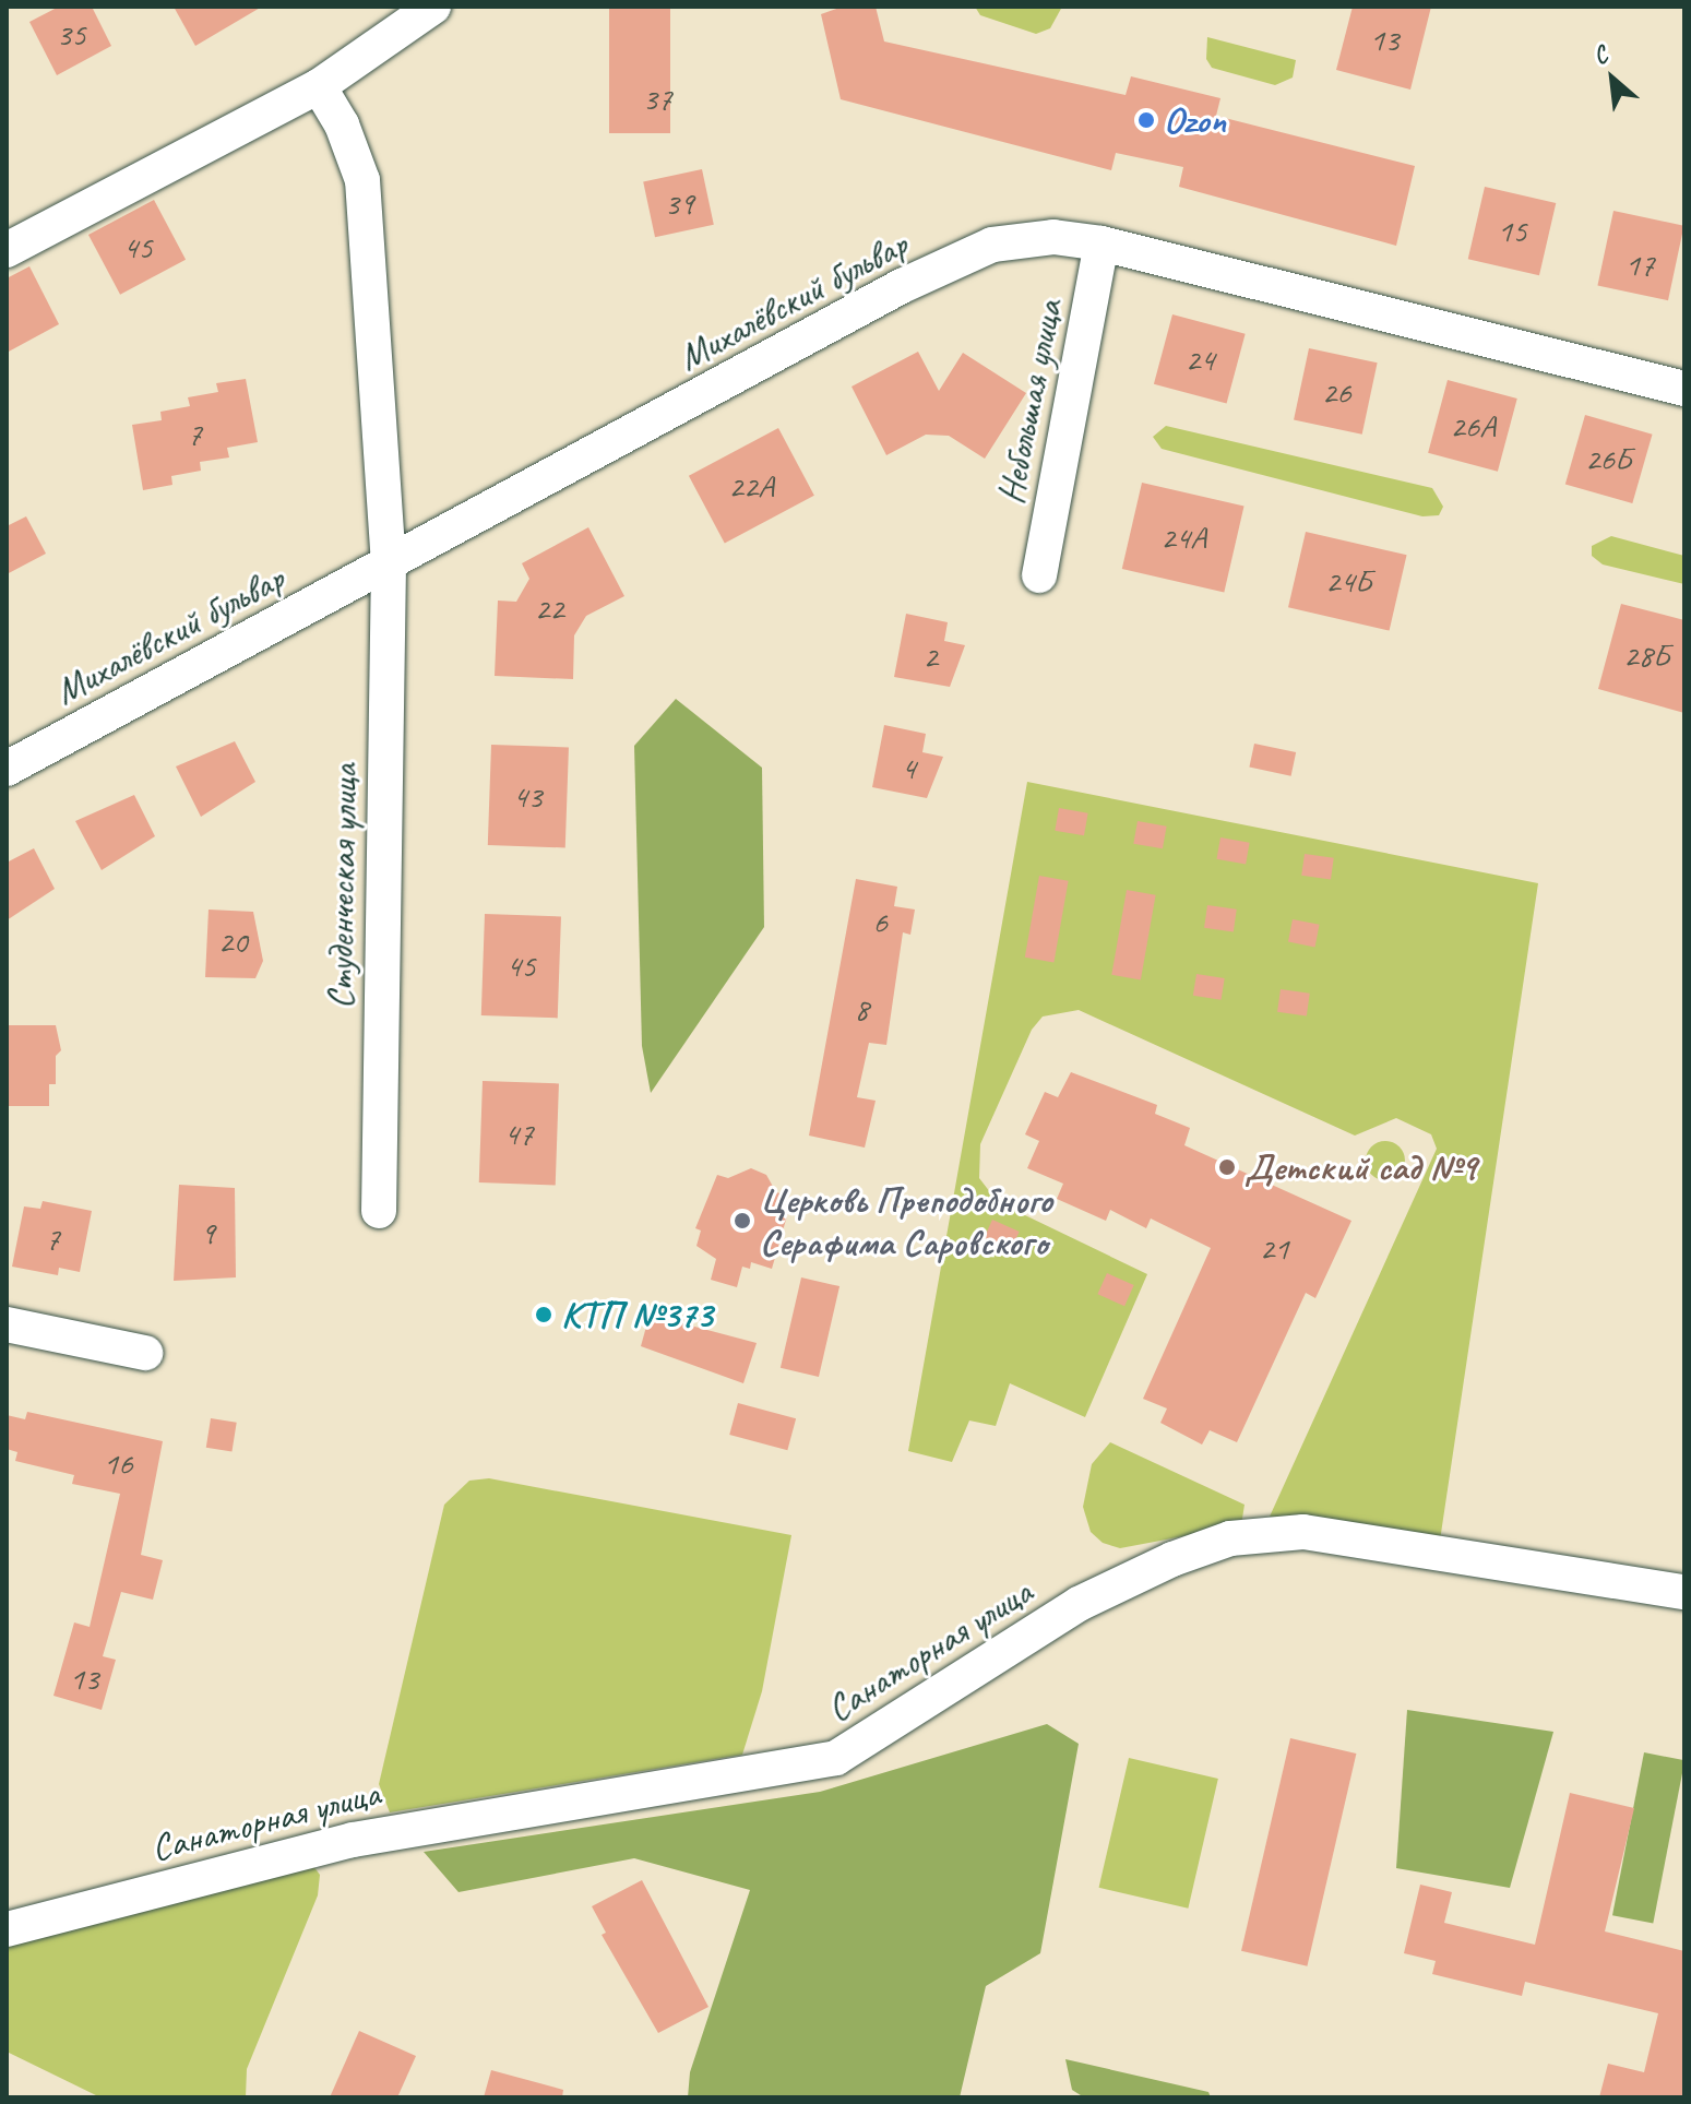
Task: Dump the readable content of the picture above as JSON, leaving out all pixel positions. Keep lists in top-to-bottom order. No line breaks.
{"streets":{"street":["Михалёвский бульвар","Небольшая улица","Студенческая улица","Санаторная улица"]},"crossings":[["Михалёвский бульвар","Небольшая улица"],["Михалёвский бульвар","Студенческая улица"]],"places":["Ozon","Детский сад №9","Церковь Преподобного Серафима Саровского","КТП №373"],"house_numbers":["35","13","37","39","15","45","17","24","26","26А","7","26Б","22А","24А","24Б","22","28Б","2","4","43","6","20","45","8","47","9","7","21","16","13"],"north":"top left"}
